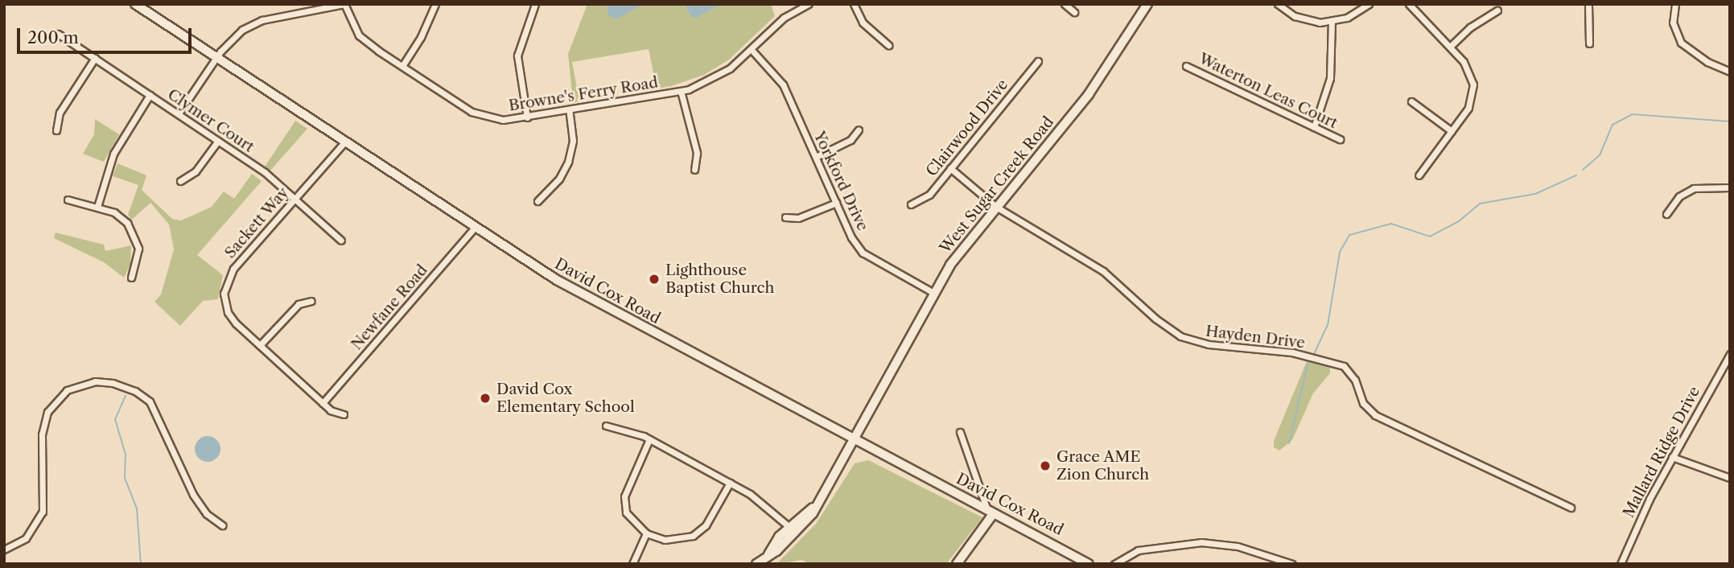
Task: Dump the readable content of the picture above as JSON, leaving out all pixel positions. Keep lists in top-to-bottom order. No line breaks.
{"streets":{"main road":["West Sugar Creek Road","David Cox Road"],"street":["Waterton Leas Court","Browne's Ferry Road","Clymer Court","Clairwood Drive","Yorkford Drive","Sackett Way","Newfane Road","Hayden Drive","Mallard Ridge Drive"]},"crossings":[["Browne's Ferry Road","Yorkford Drive"],["Clymer Court","Sackett Way"],["Clairwood Drive","Hayden Drive"],["Yorkford Drive","West Sugar Creek Road"],["West Sugar Creek Road","David Cox Road"],["West Sugar Creek Road","Hayden Drive"],["Sackett Way","David Cox Road"],["Sackett Way","Newfane Road"],["David Cox Road","Newfane Road"]],"places":["Lighthouse Baptist Church","David Cox Elementary School","Grace AME Zion Church"],"scale_bar":"200 m"}
